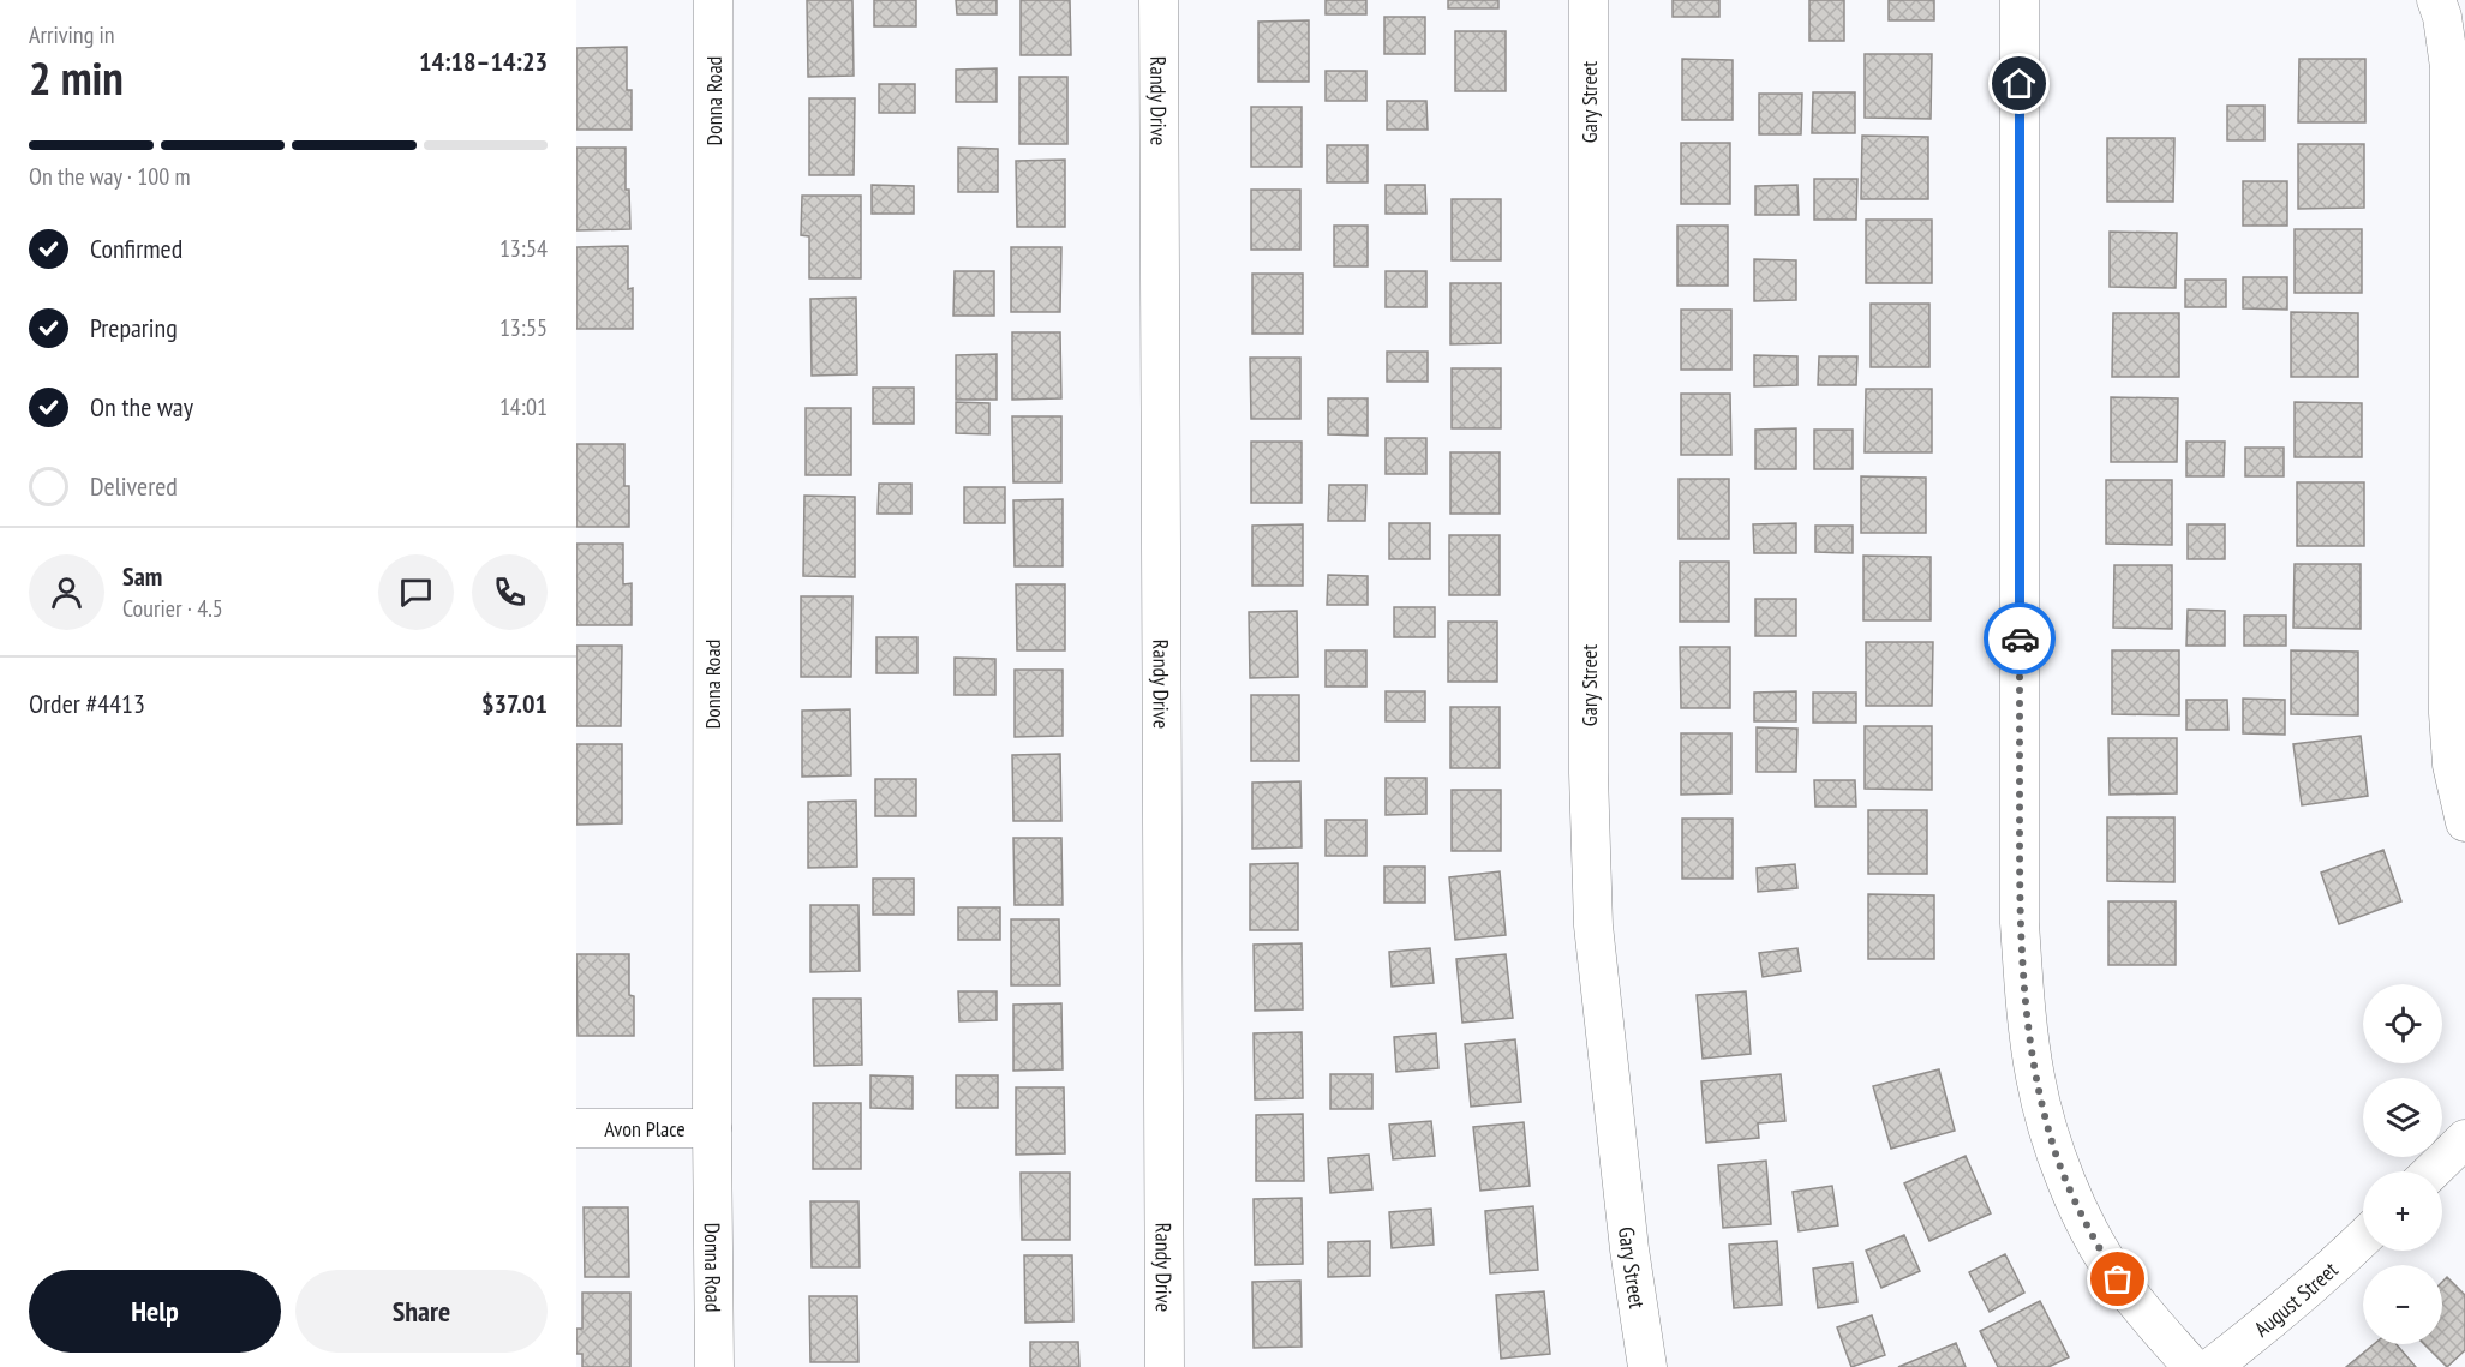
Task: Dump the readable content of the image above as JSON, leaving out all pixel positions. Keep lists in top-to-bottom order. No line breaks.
{"streets":{"street":["Donna Road","Randy Drive","Gary Street","Avon Place","August Street"]},"crossings":[["Donna Road","Avon Place"]],"page":{"heading":["2 min","Arriving in","14:18–14:23"],"panel":["Sam","Courier · 4.5","Order #4413","$37.01"],"bar":"On the way · 100 m","list":[["Confirmed","13:54"],["Preparing","13:55"],["On the way","14:01"],"Delivered"],"map_buttons":["+","−"],"buttons":["Help","Share"]}}
